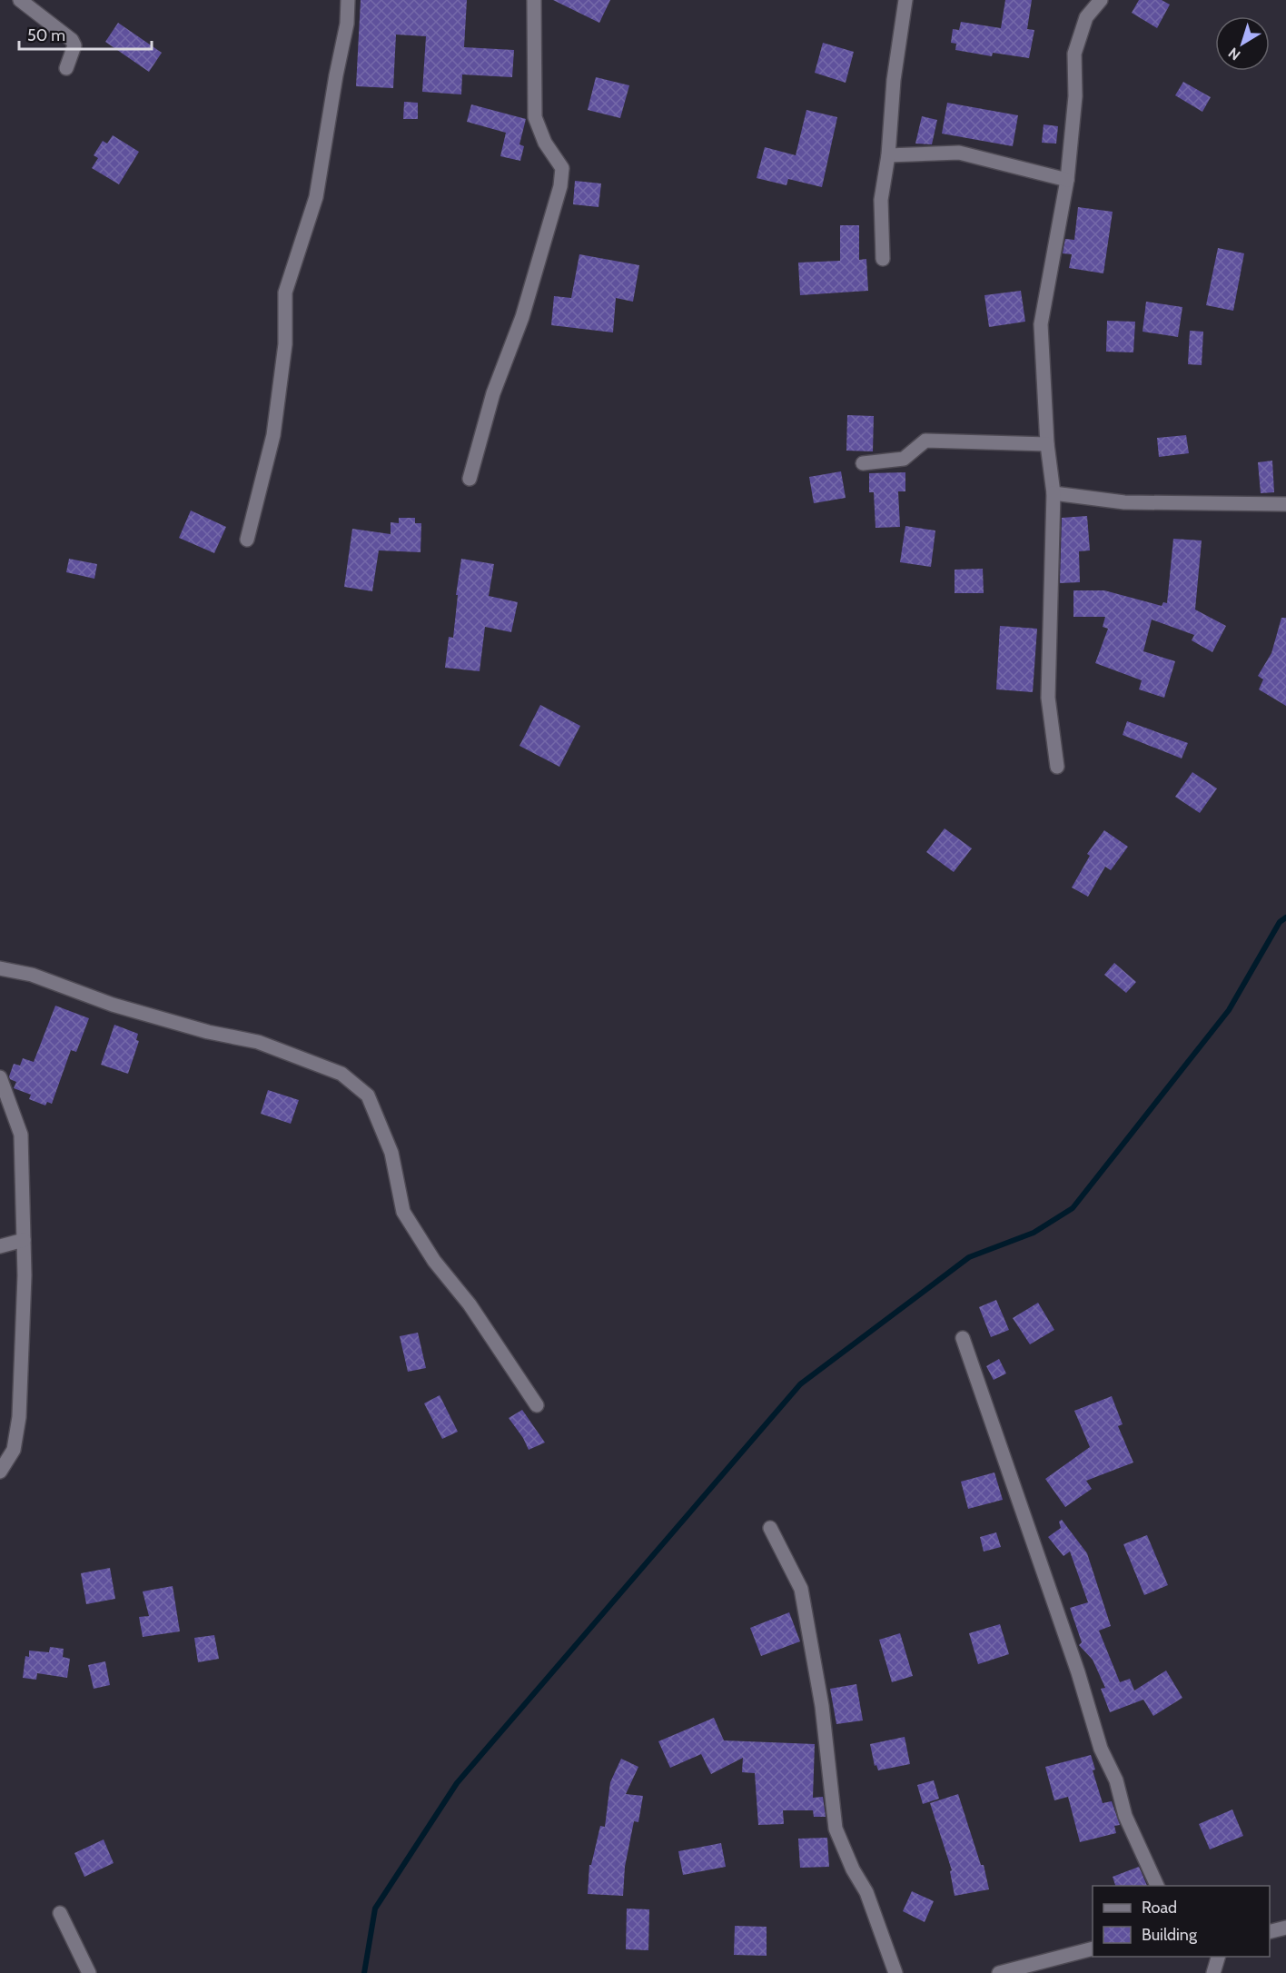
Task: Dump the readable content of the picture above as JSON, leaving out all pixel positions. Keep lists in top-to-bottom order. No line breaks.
{"legend":["Road","Building"],"scale_bar":"50 m","north":"bottom left"}
